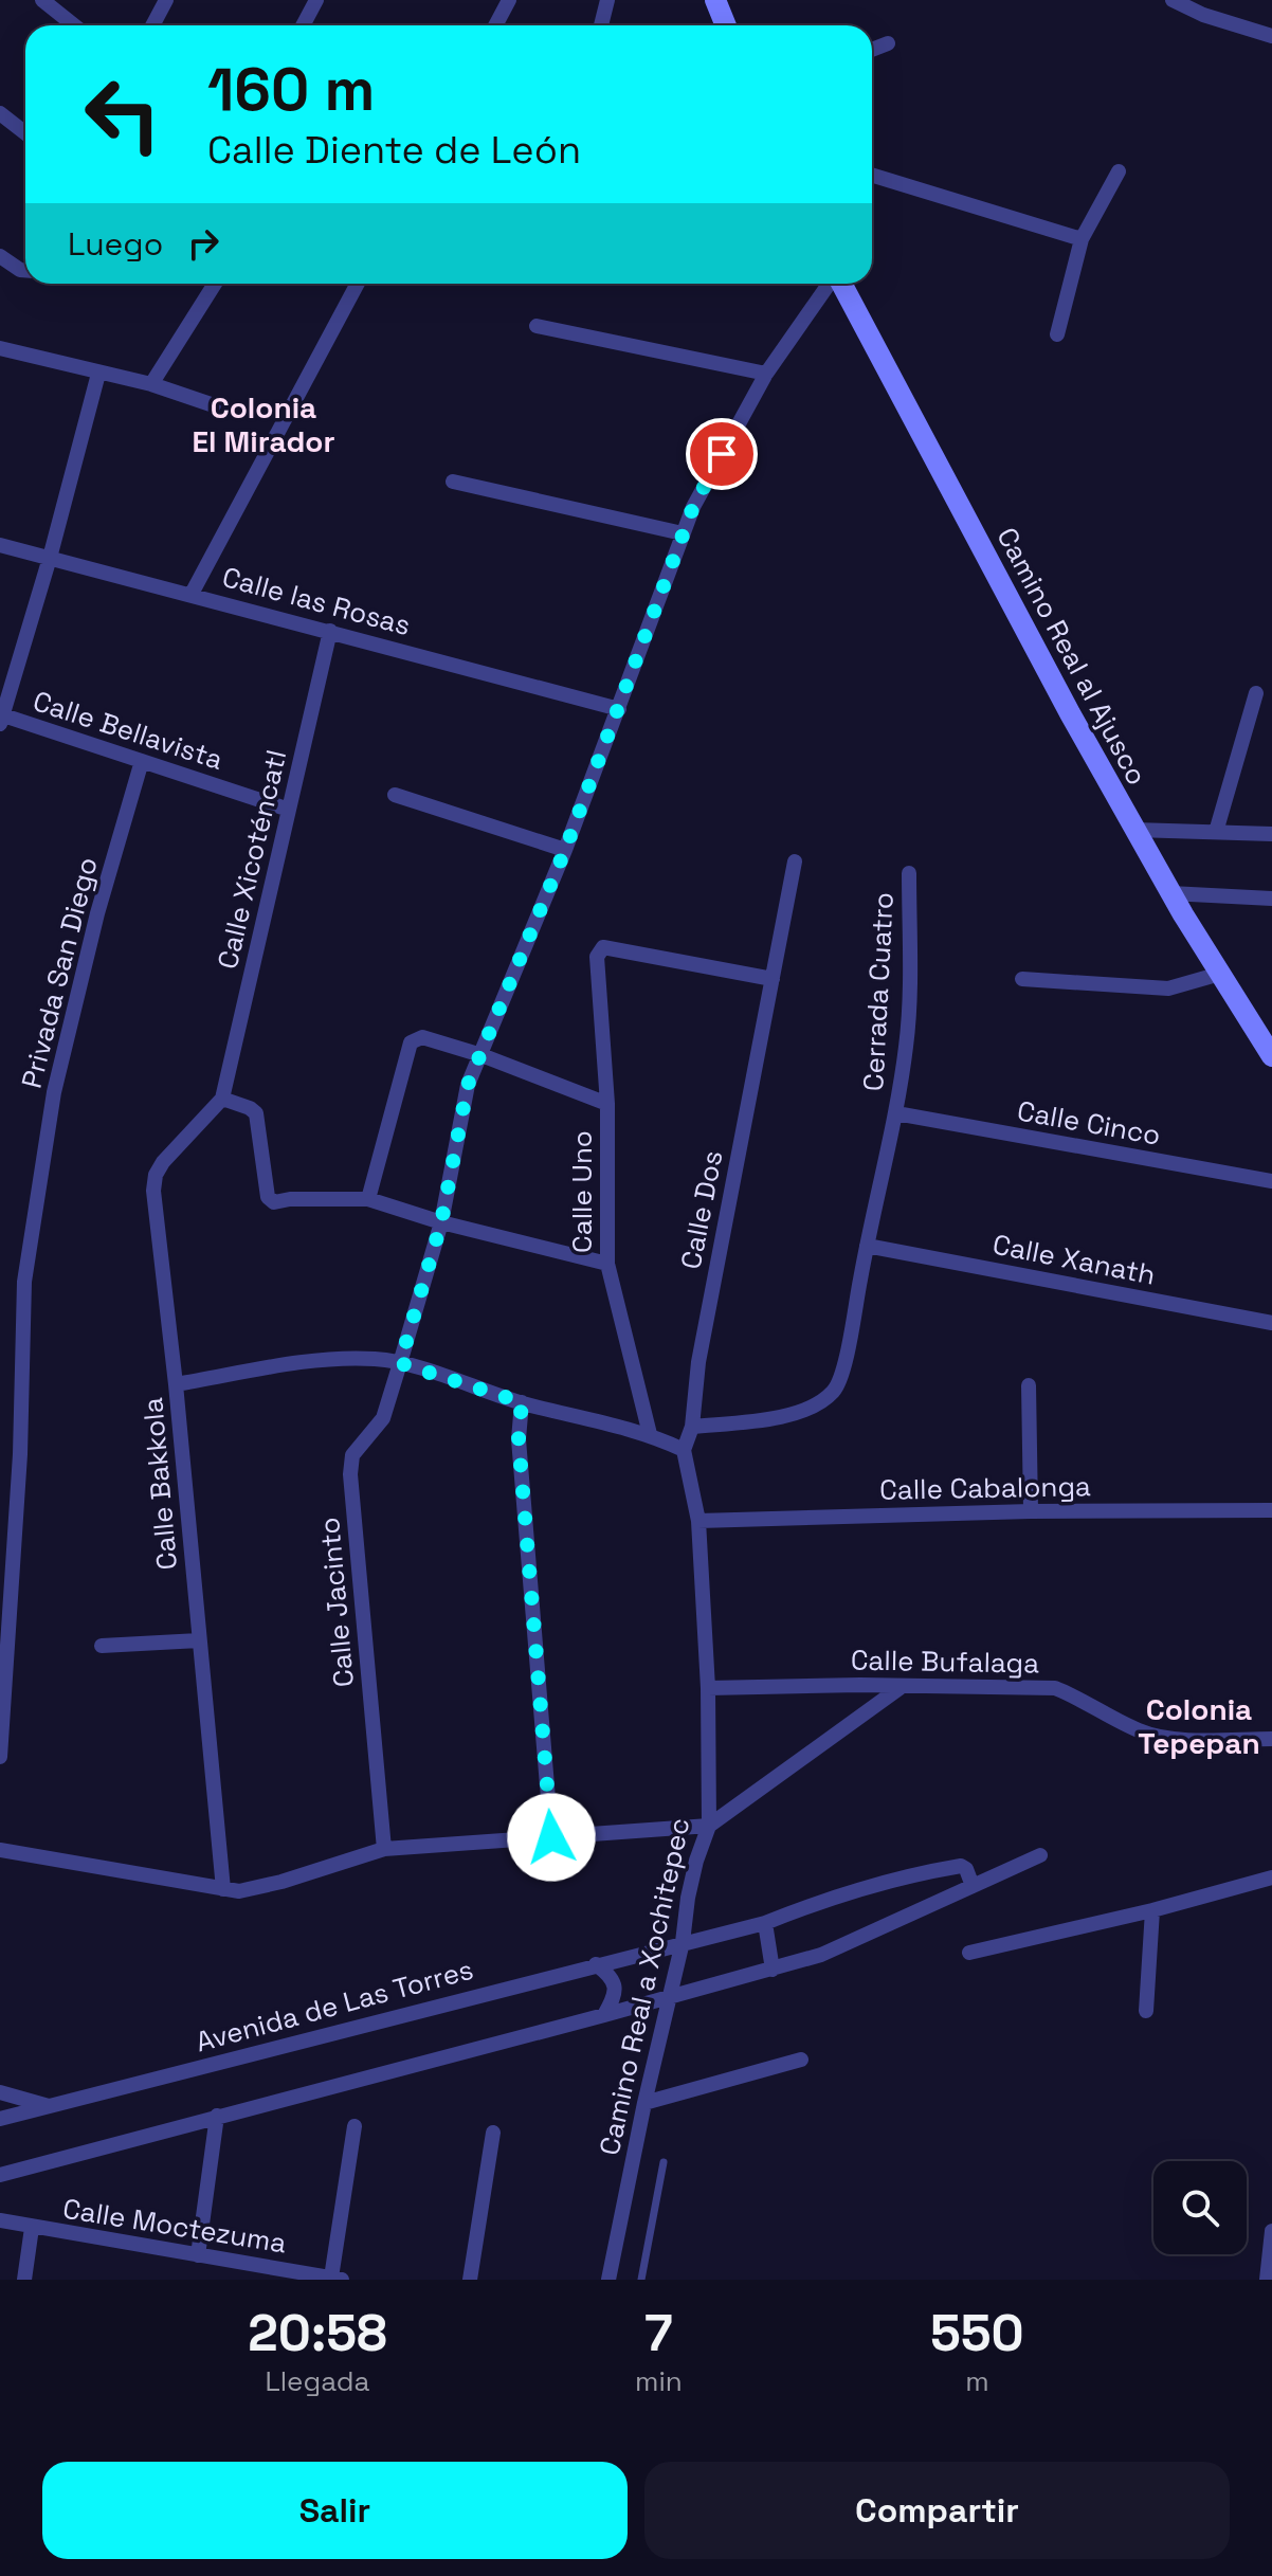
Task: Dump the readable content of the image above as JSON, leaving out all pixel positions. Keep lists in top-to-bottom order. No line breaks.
{"streets":{"street":["Calle las Rosas","Camino Real al Ajusco","Calle Bellavista","Calle Xicoténcatl","Privada San Diego","Cerrada Cuatro","Calle Cinco","Calle Uno","Calle Dos","Calle Xanath","Calle Bakkola","Calle Cabalonga","Calle Jacinto","Calle Bufalaga","Camino Real a Xochitepec","Avenida de Las Torres","Calle Moctezuma"]},"crossings":[["Calle las Rosas","Calle Xicoténcatl"],["Calle Bellavista","Calle Xicoténcatl"],["Calle Bellavista","Privada San Diego"],["Calle Xicoténcatl","Calle Bakkola"],["Cerrada Cuatro","Calle Cinco"],["Cerrada Cuatro","Calle Dos"],["Cerrada Cuatro","Calle Xanath"],["Calle Uno","Calle Dos"],["Calle Dos","Camino Real a Xochitepec"],["Calle Cabalonga","Camino Real a Xochitepec"],["Calle Bufalaga","Camino Real a Xochitepec"],["Camino Real a Xochitepec","Avenida de Las Torres"]],"districts":["Colonia El Mirador","Colonia Tepepan"],"page":{"turn":["160 m","Calle Diente de León"],"then":"Luego","eta":["20:58","Llegada","7","min","550","m"],"buttons":["Salir","Compartir"]}}
